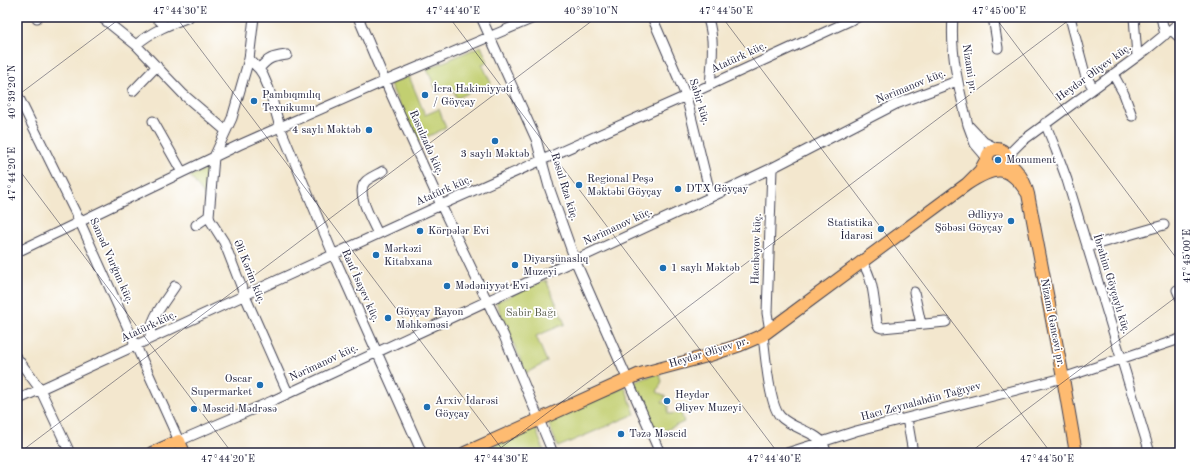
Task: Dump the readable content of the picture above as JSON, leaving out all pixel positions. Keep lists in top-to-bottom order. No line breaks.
{"streets":{"main road":["Nizami Gəncəvi pr.","Heydər Əliyev pr."],"street":["Atatürk küç.","Nizami pr.","Heydər Əliyev küç.","Nərimanov küç.","Sabir küç.","Rəsulzadə küç.","Rəsul Rza küç.","Hacıbəyov küç.","Səməd Vurğun küç.","Əli Kərim küç.","İbrahim Göyçaylı küç.","Rauf İsayev küç.","Hacı Zeynalabdin Tağıyev"]},"crossings":[["Atatürk küç.","Sabir küç."],["Atatürk küç.","Rəsulzadə küç."],["Atatürk küç.","Rəsul Rza küç."],["Atatürk küç.","Səməd Vurğun küç."],["Atatürk küç.","Əli Kərim küç."],["Atatürk küç.","Rauf İsayev küç."],["Nizami pr.","Heydər Əliyev küç."],["Nizami pr.","Nərimanov küç."],["Nizami pr.","Nizami Gəncəvi pr."],["Heydər Əliyev küç.","İbrahim Göyçaylı küç."],["Heydər Əliyev küç.","Nizami Gəncəvi pr."],["Nərimanov küç.","Sabir küç."],["Nərimanov küç.","Rəsulzadə küç."],["Nərimanov küç.","Rəsul Rza küç."],["Nərimanov küç.","Hacıbəyov küç."],["Nərimanov küç.","Səməd Vurğun küç."],["Nərimanov küç.","Əli Kərim küç."],["Nərimanov küç.","Rauf İsayev küç."],["Rəsulzadə küç.","Heydər Əliyev pr."],["Rəsul Rza küç.","Heydər Əliyev pr."],["Hacıbəyov küç.","Heydər Əliyev pr."],["Hacıbəyov küç.","Hacı Zeynalabdin Tağıyev"],["İbrahim Göyçaylı küç.","Hacı Zeynalabdin Tağıyev"],["Nizami Gəncəvi pr.","Hacı Zeynalabdin Tağıyev"]],"parks":["Sabir Bağı"],"places":["İcra Hakimiyyəti / Göyçay","Pambıqmılıq Texnikumu","4 saylı Məktəb","3 saylı Məktəb","Monument","Regional Peşə Məktəbi Göyçay","DTX Göyçay","Ədliyyə Şöbəsi Göyçay","Statistika İdarəsi","Körpələr Evi","Mərkəzi Kitabxana","Diyarşünaslıq Muzeyi","1 saylı Məktəb","Mədəniyyət Evi","Göyçay Rayon Məhkəməsi","Oscar Supermarket","Heydər Əliyev Muzeyi","Arxiv İdarəsi Göyçay","Məscid Mədrəsə","Təzə Məscid"],"coordinates":["47°44'30\"E","47°44'40\"E","40°39'10\"N","47°44'50\"E","47°45'00\"E","40°39'20\"N","47°44'20\"E"]}
